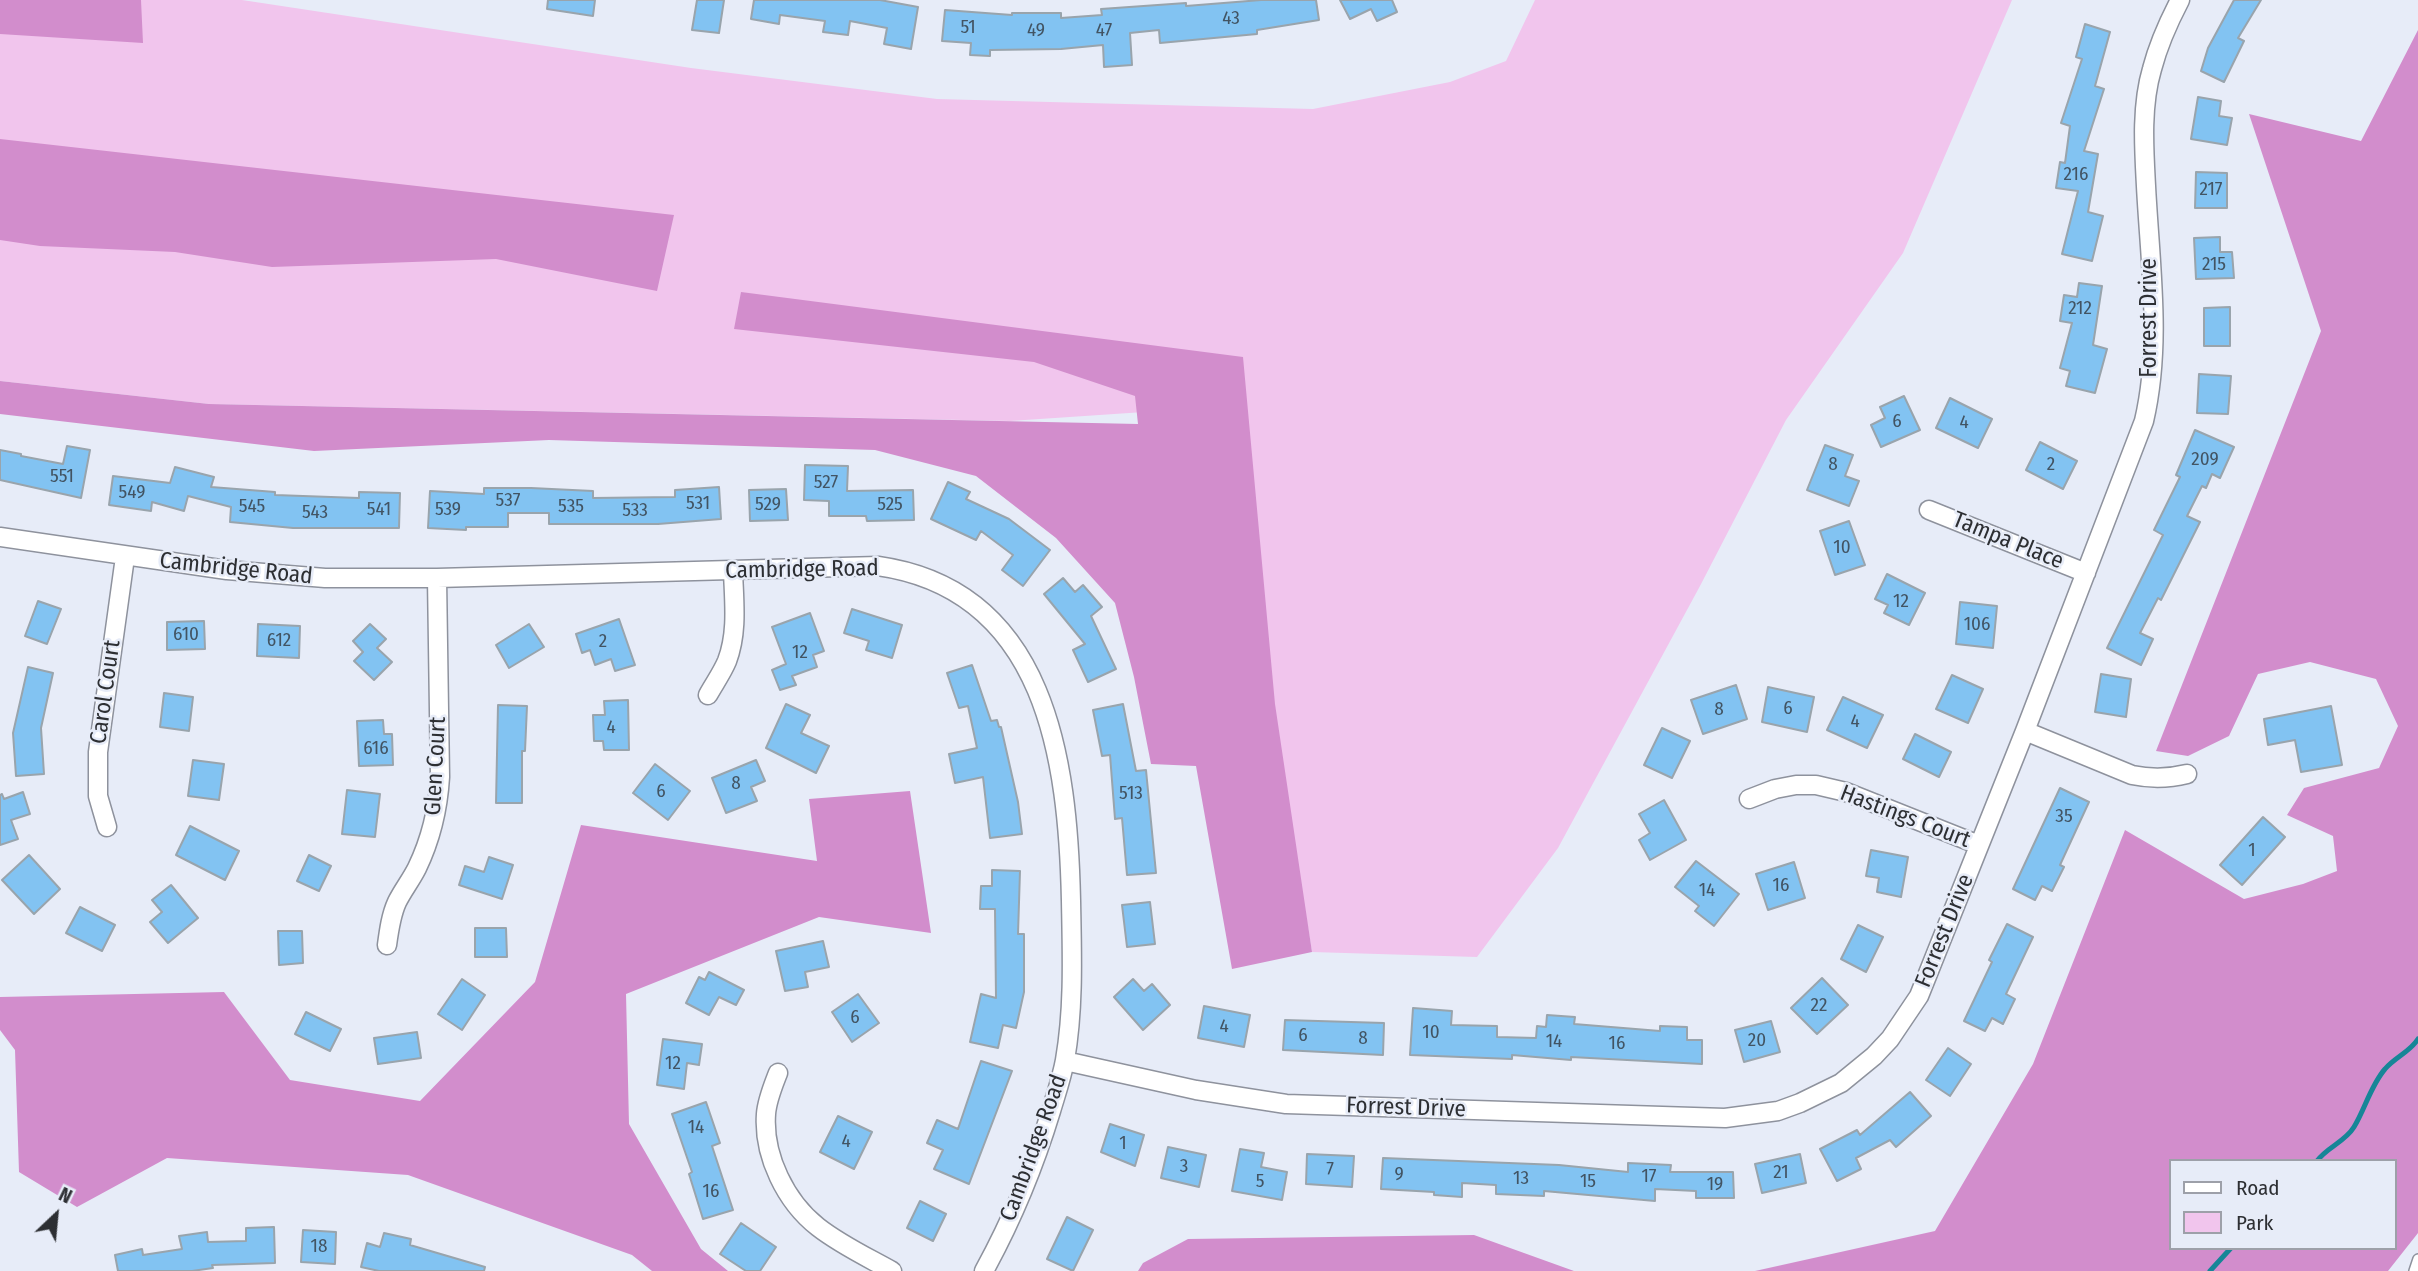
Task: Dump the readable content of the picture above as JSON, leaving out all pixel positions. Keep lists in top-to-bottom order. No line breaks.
{"streets":{"street":["Forrest Drive","Tampa Place","Cambridge Road","Carol Court","Glen Court","Hastings Court"]},"crossings":[["Forrest Drive","Tampa Place"],["Forrest Drive","Cambridge Road"],["Forrest Drive","Hastings Court"],["Cambridge Road","Carol Court"],["Cambridge Road","Glen Court"]],"house_numbers":["43","51","49","47","216","217","215","212","6","4","209","8","2","551","527","549","537","531","529","525","545","535","541","539","533","543","10","12","106","610","612","2","12","6","8","4","4","616","8","6","513","35","1","16","14","22","6","4","10","6","8","20","14","16","12","14","4","1","3","7","21","9","17","13","5","15","19","16","18"],"legend":["Road","Park"],"north":"top right"}
